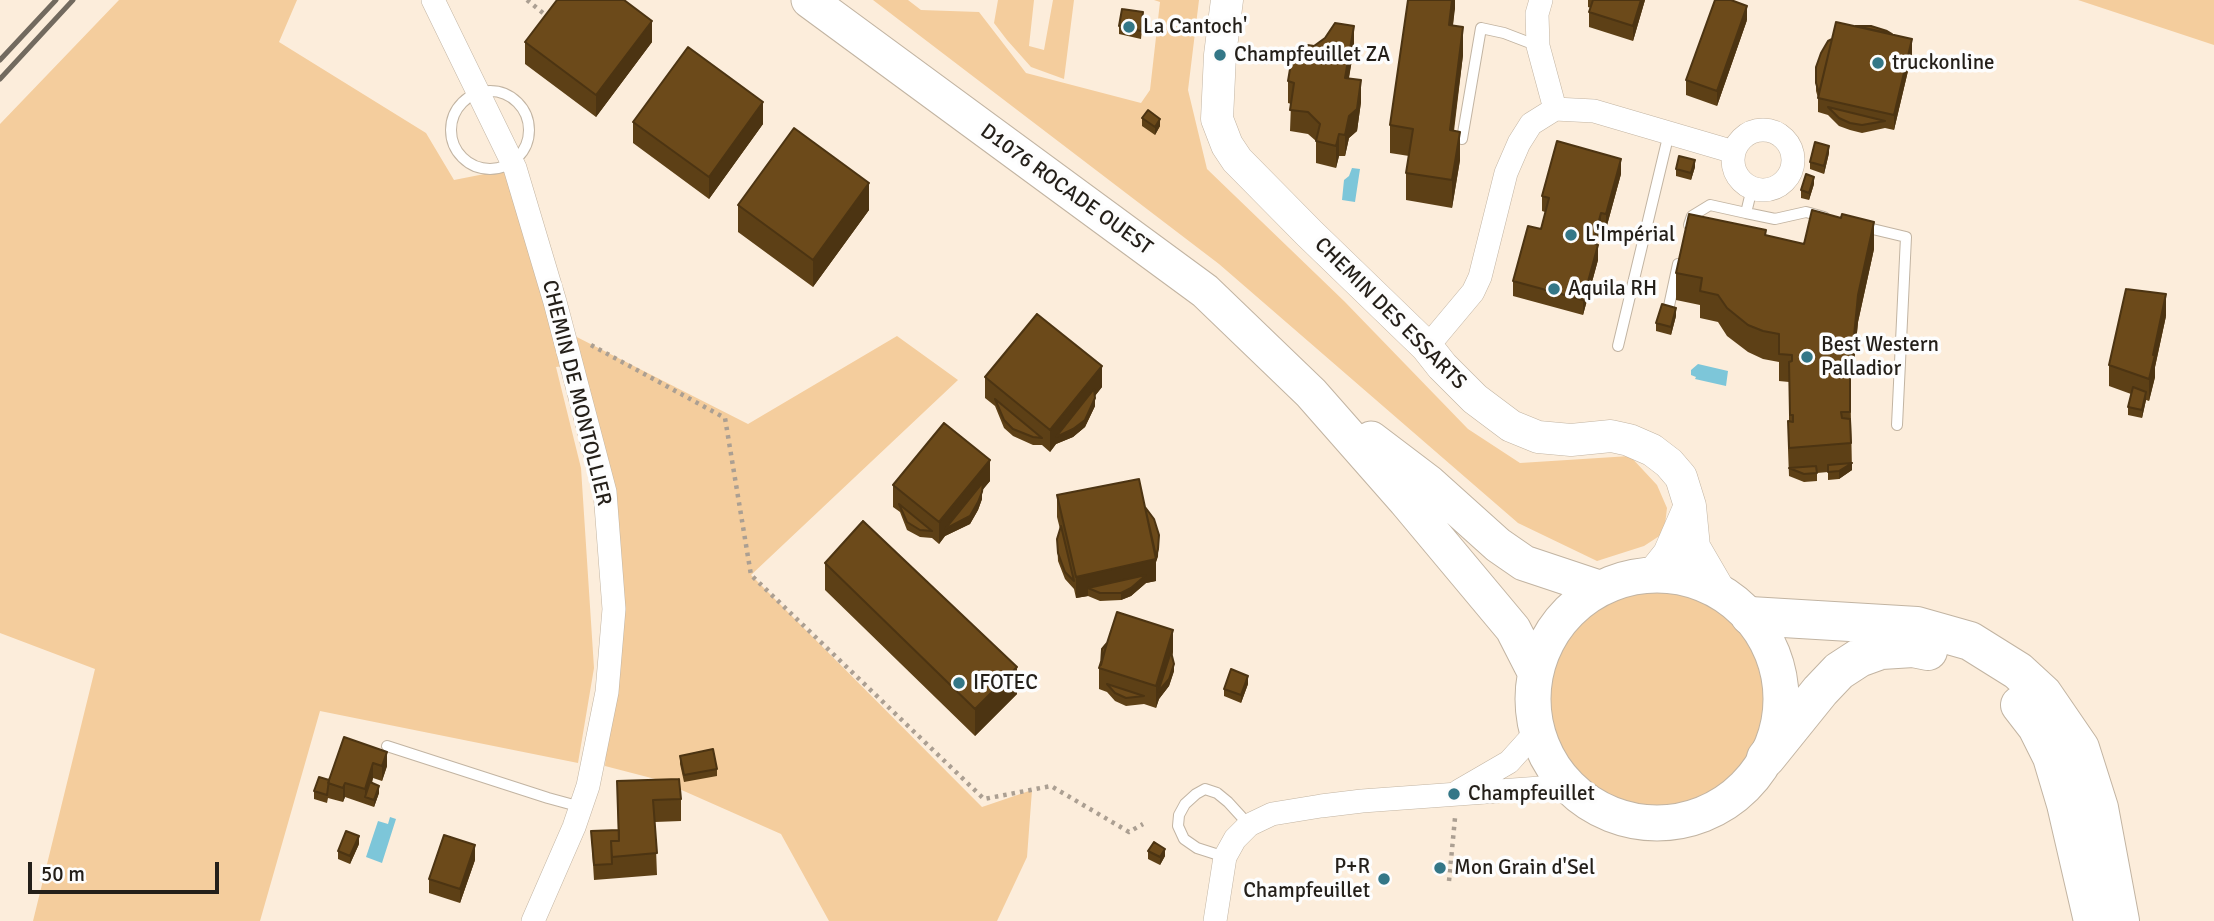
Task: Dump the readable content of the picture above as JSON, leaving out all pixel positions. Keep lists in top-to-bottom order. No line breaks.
{"streets":{"main road":["D1076 ROCADE OUEST"],"street":["CHEMIN DES ESSARTS","CHEMIN DE MONTOLLIER"]},"places":["La Cantoch'","Champfeuillet ZA","truckonline","L'Impérial","Aquila RH","Best Western Palladior","IFOTEC","Champfeuillet","Mon Grain d'Sel","P+R Champfeuillet"],"scale_bar":"50 m"}
